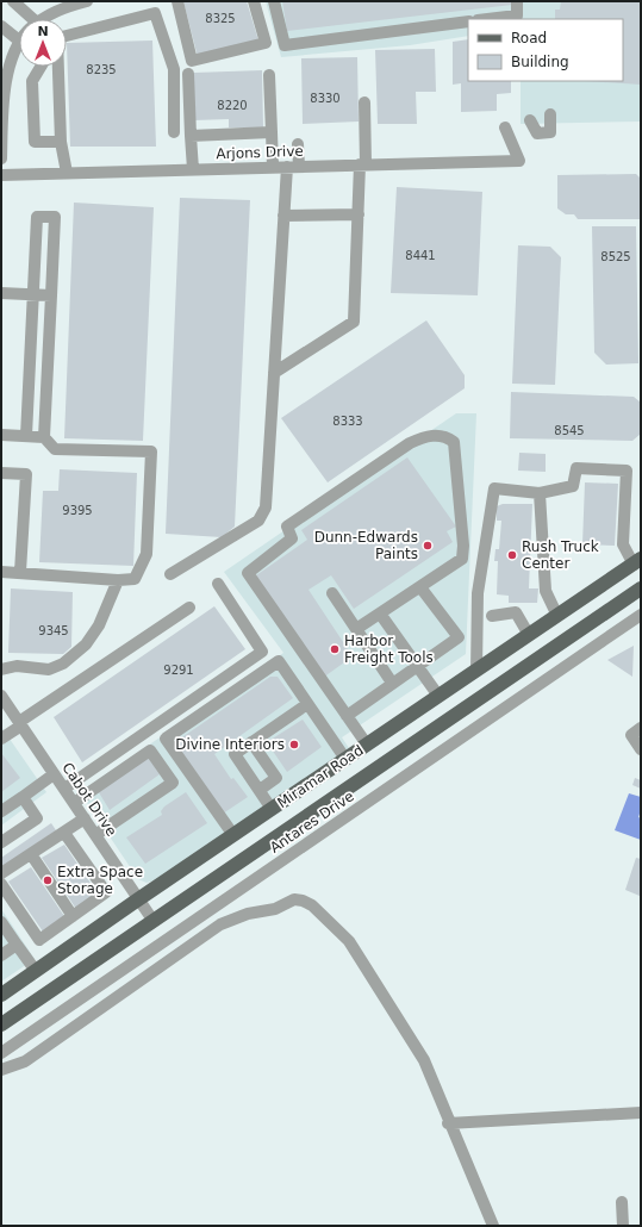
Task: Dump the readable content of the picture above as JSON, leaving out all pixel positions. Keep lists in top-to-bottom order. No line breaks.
{"streets":{"main road":["Miramar Road"],"street":["Arjons Drive","Cabot Drive","Antares Drive"]},"crossings":[["Miramar Road","Cabot Drive"]],"places":["Dunn-Edwards Paints","Rush Truck Center","Harbor Freight Tools","Divine Interiors","Extra Space Storage"],"house_numbers":["8325","8235","8330","8220","8441","8525","8333","8545","9395","9345","9291"],"legend":["Road","Building"],"north":"top"}
